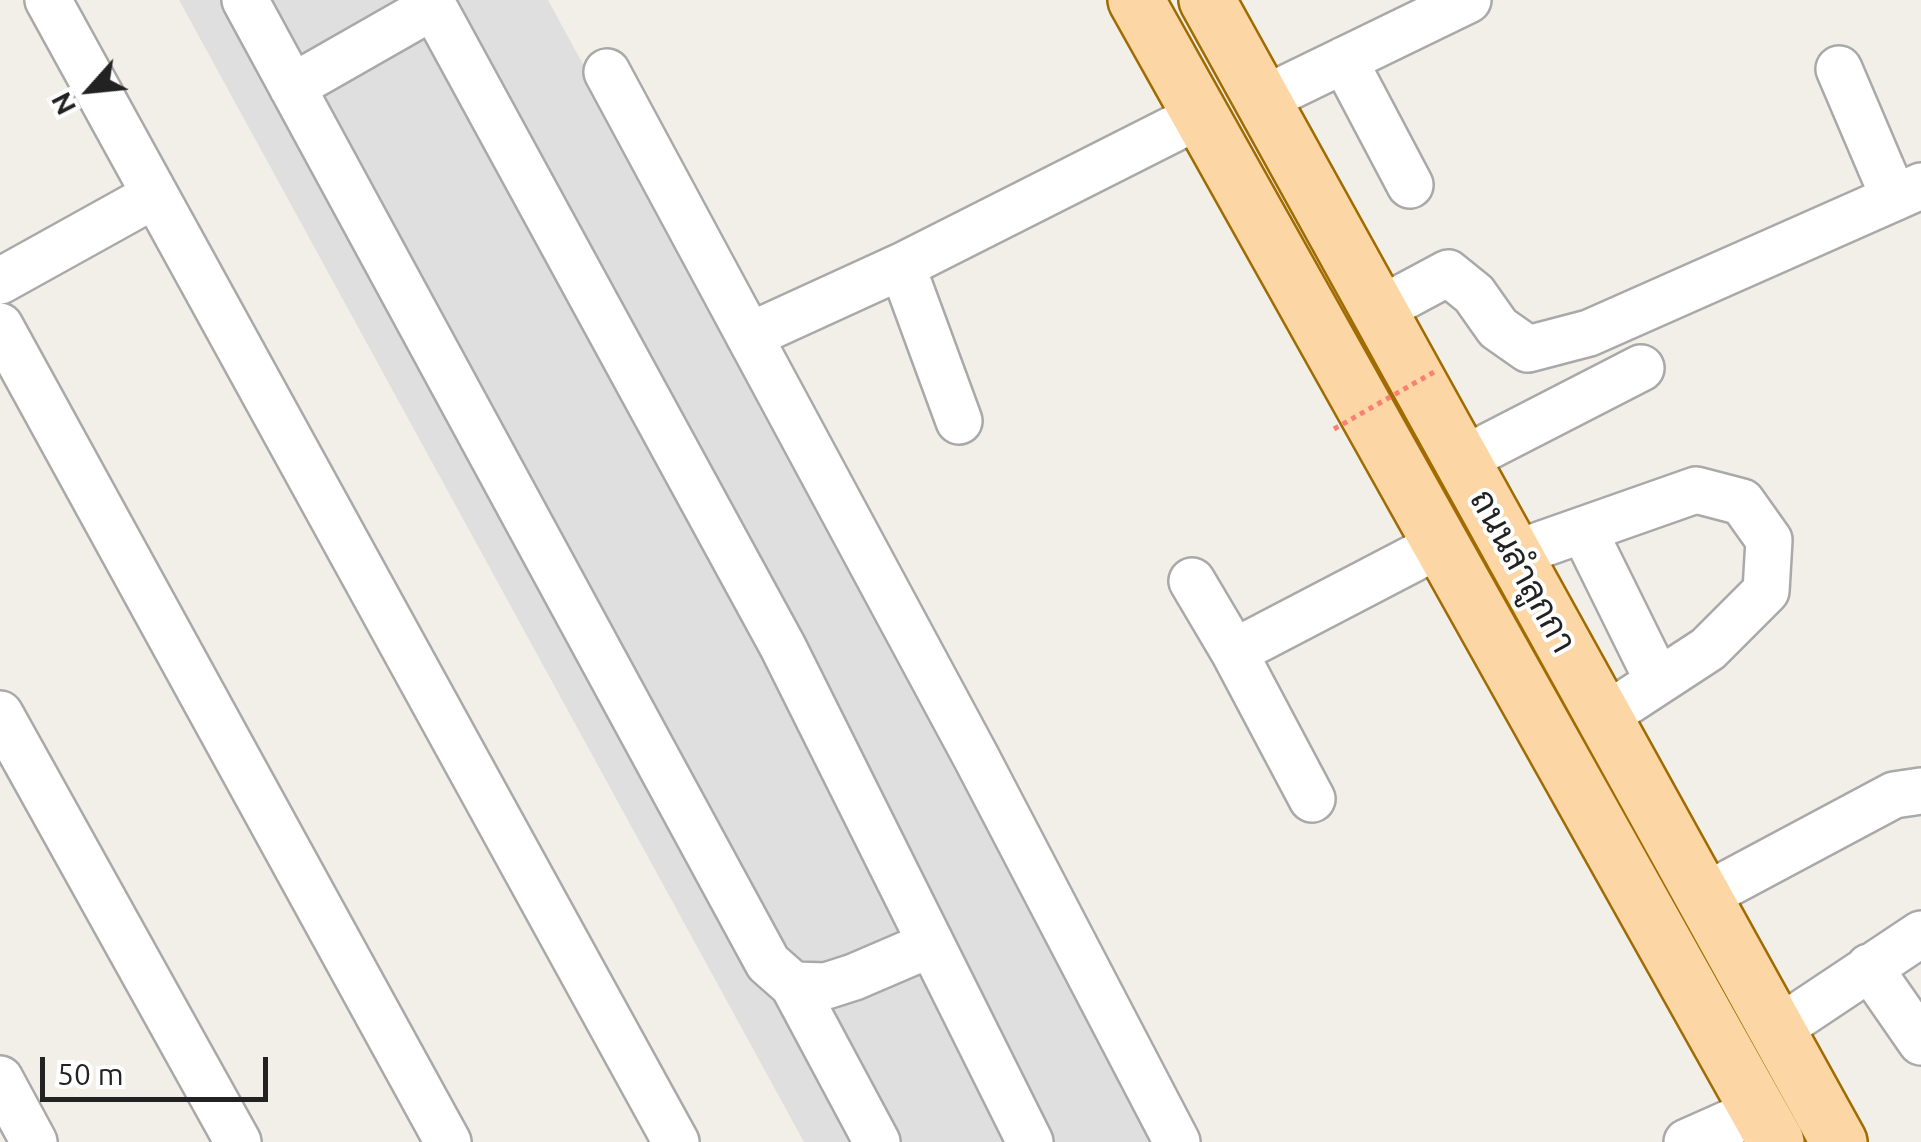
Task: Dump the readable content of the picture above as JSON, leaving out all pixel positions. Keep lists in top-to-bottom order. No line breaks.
{"streets":{"main road":["ถนนลำลูกกา"]},"scale_bar":"50 m","north":"bottom left"}
